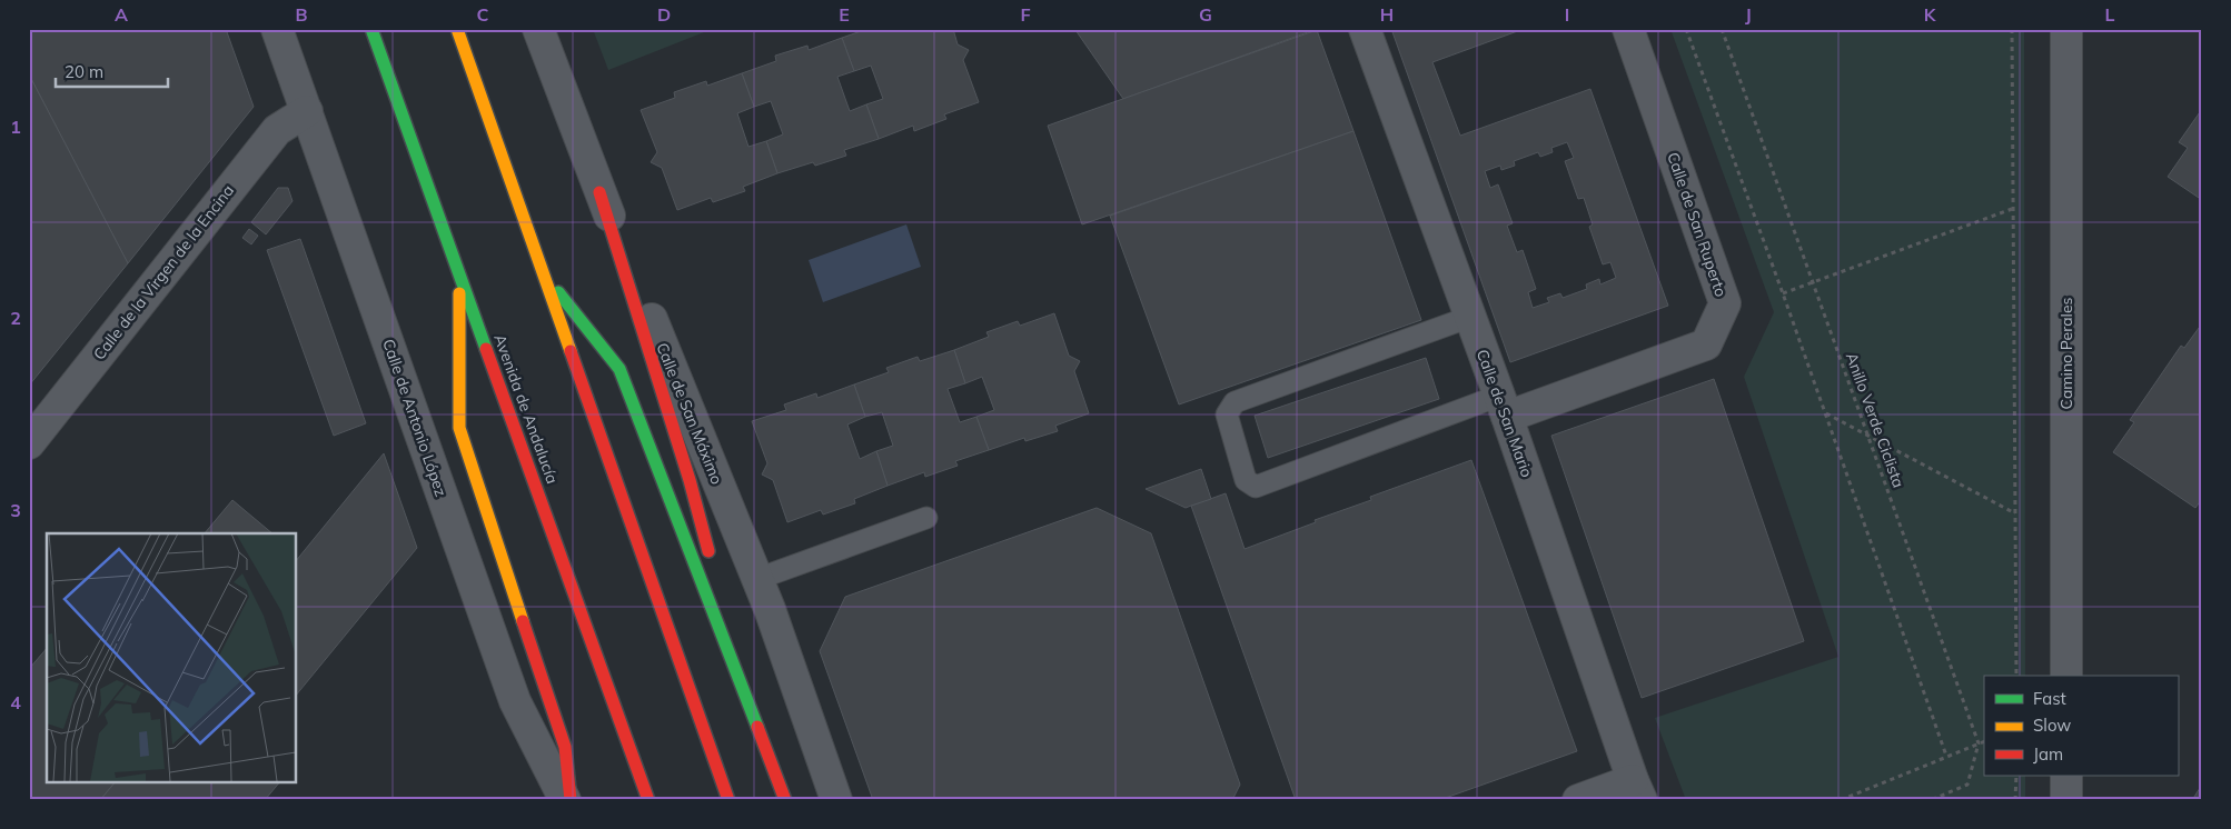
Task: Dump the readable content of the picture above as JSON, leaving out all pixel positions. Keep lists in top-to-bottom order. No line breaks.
{"streets":{"highway":["Avenida de Andalucía"],"street":["Calle de San Ruperto","Calle de la Virgen de la Encina","Camino Perales","Calle de San Máximo","Calle de San Mario","Calle de Antonio López"],"path":["Anillo Verde Ciclista"]},"crossings":[["Calle de San Ruperto","Calle de San Mario"],["Calle de la Virgen de la Encina","Calle de Antonio López"]],"legend":["Fast","Slow","Jam"],"scale_bar":"20 m","grid":{"columns":["A","B","C","D","E","F","G","H","I","J","K","L"],"rows":["1","2","3","4"]}}
